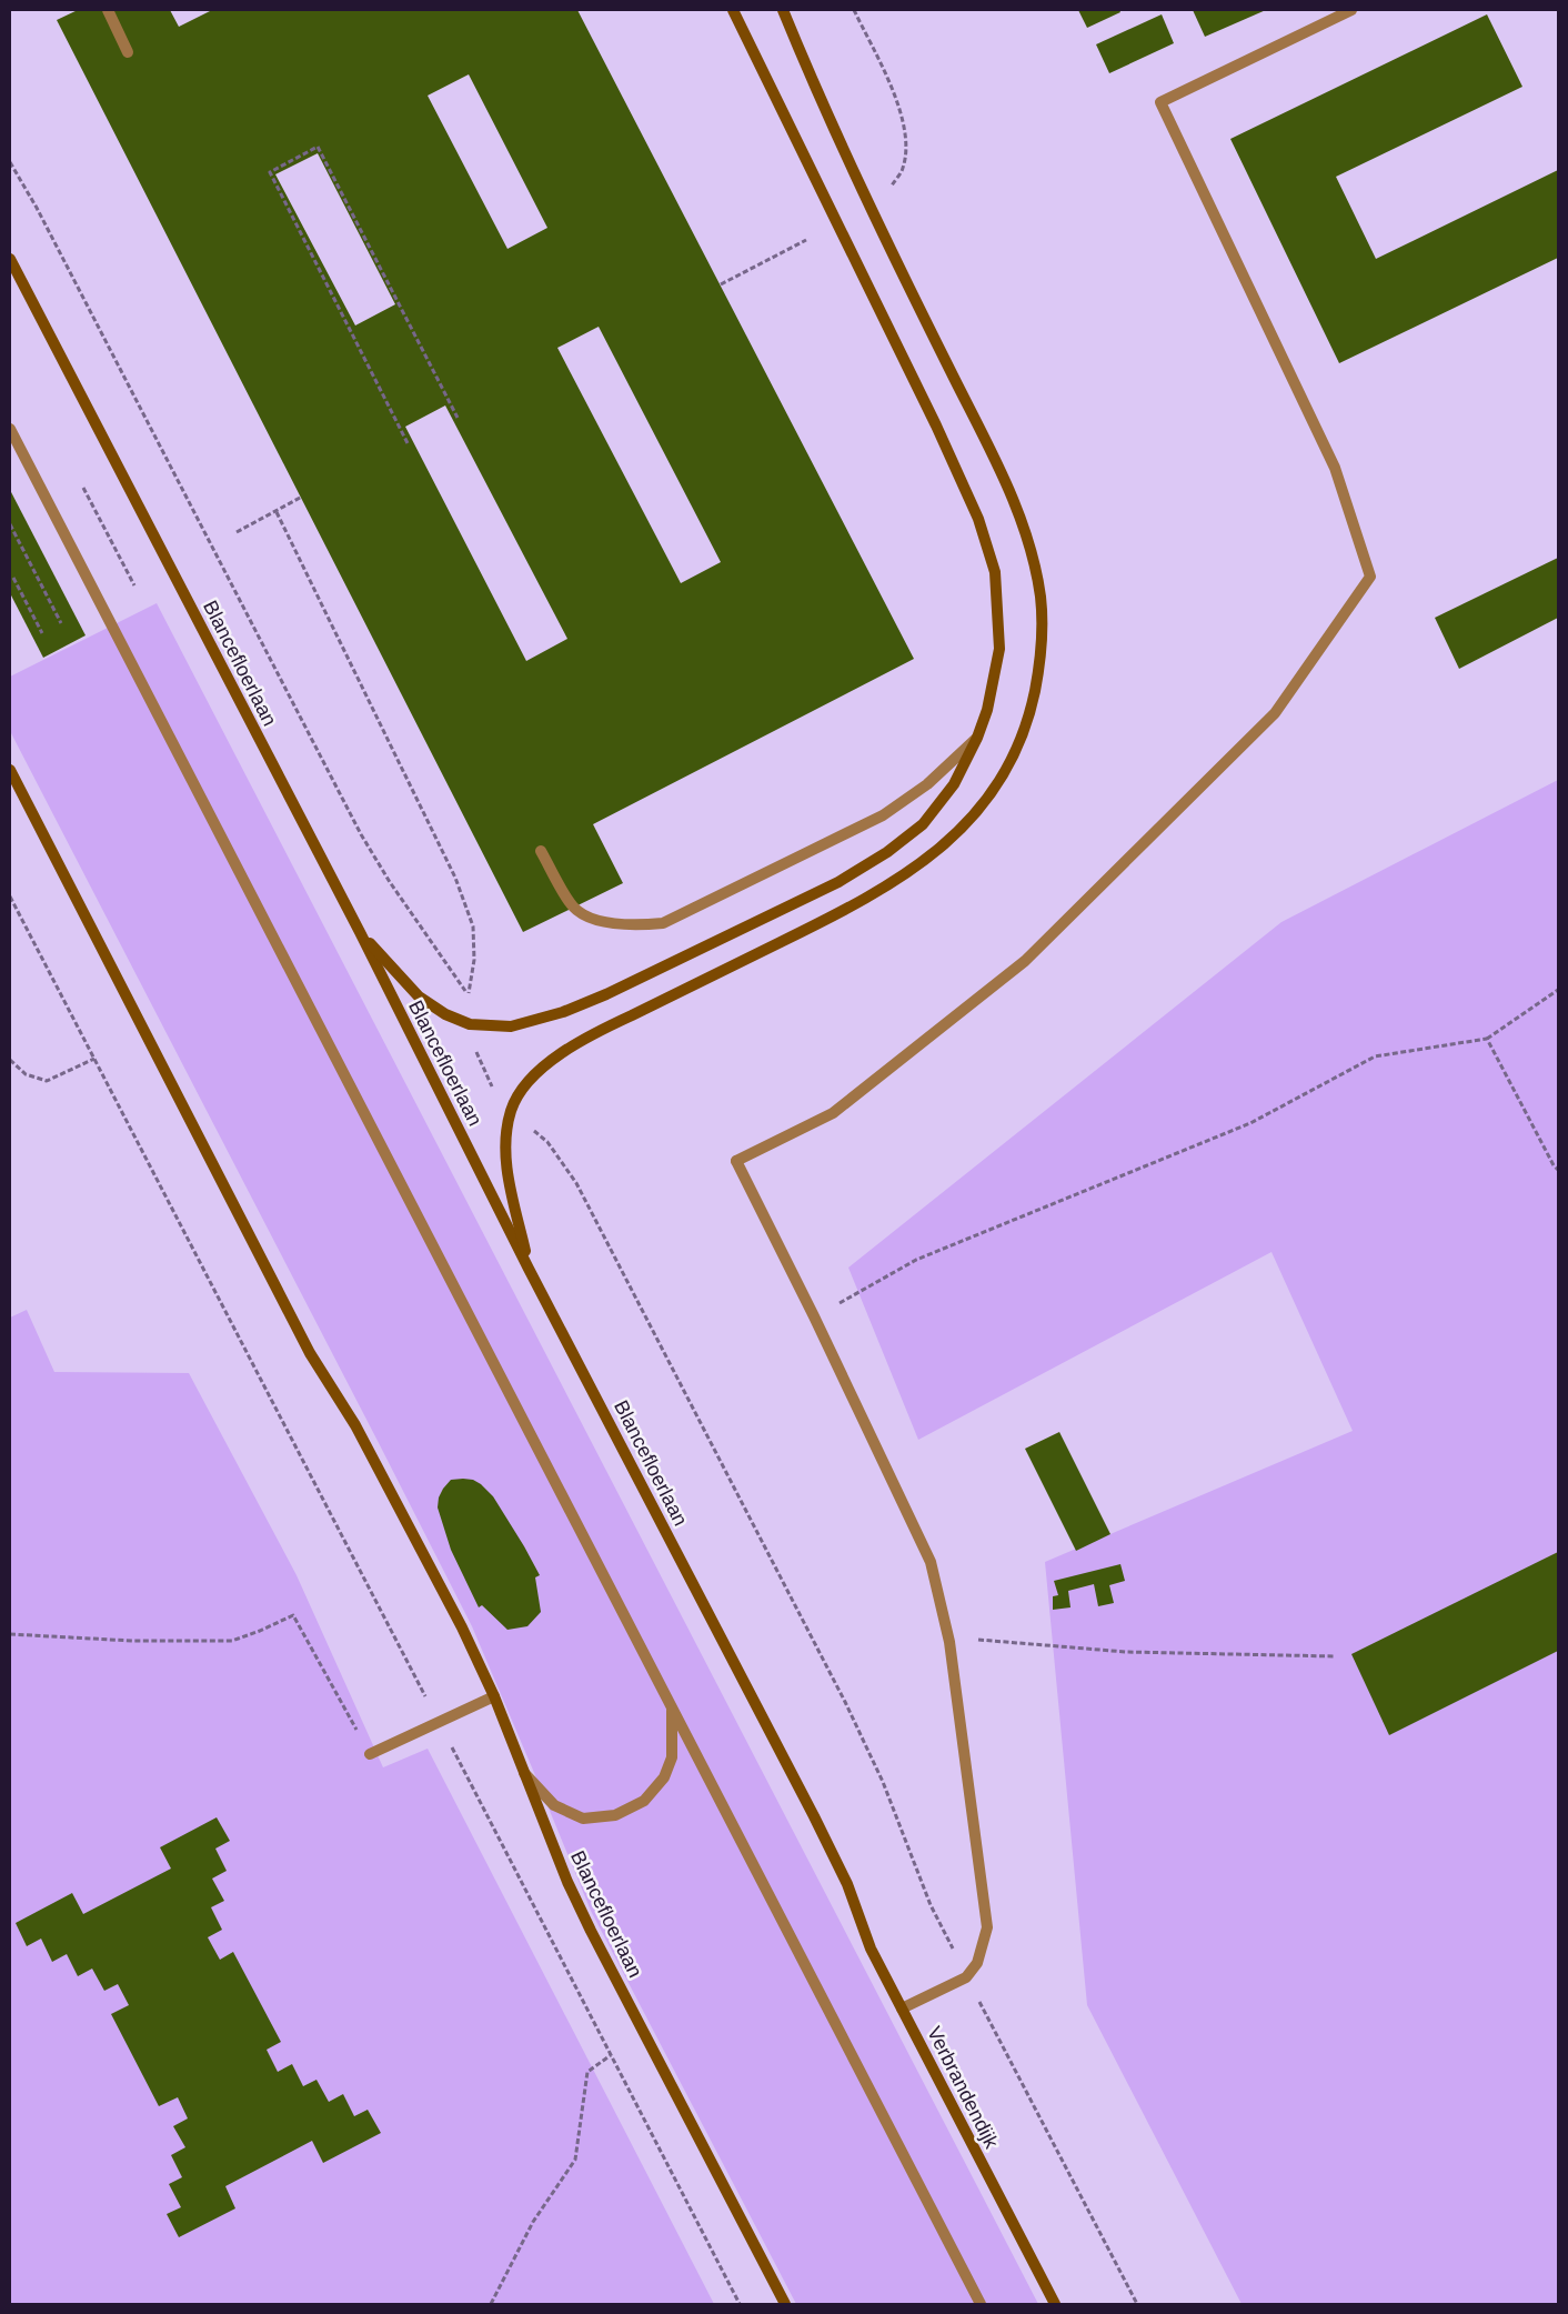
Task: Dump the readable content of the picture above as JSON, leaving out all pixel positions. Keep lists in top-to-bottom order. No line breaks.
{"streets":{"main road":["Blancefloerlaan","Verbrandendijk"]},"crossings":[["Blancefloerlaan","Verbrandendijk"]]}
